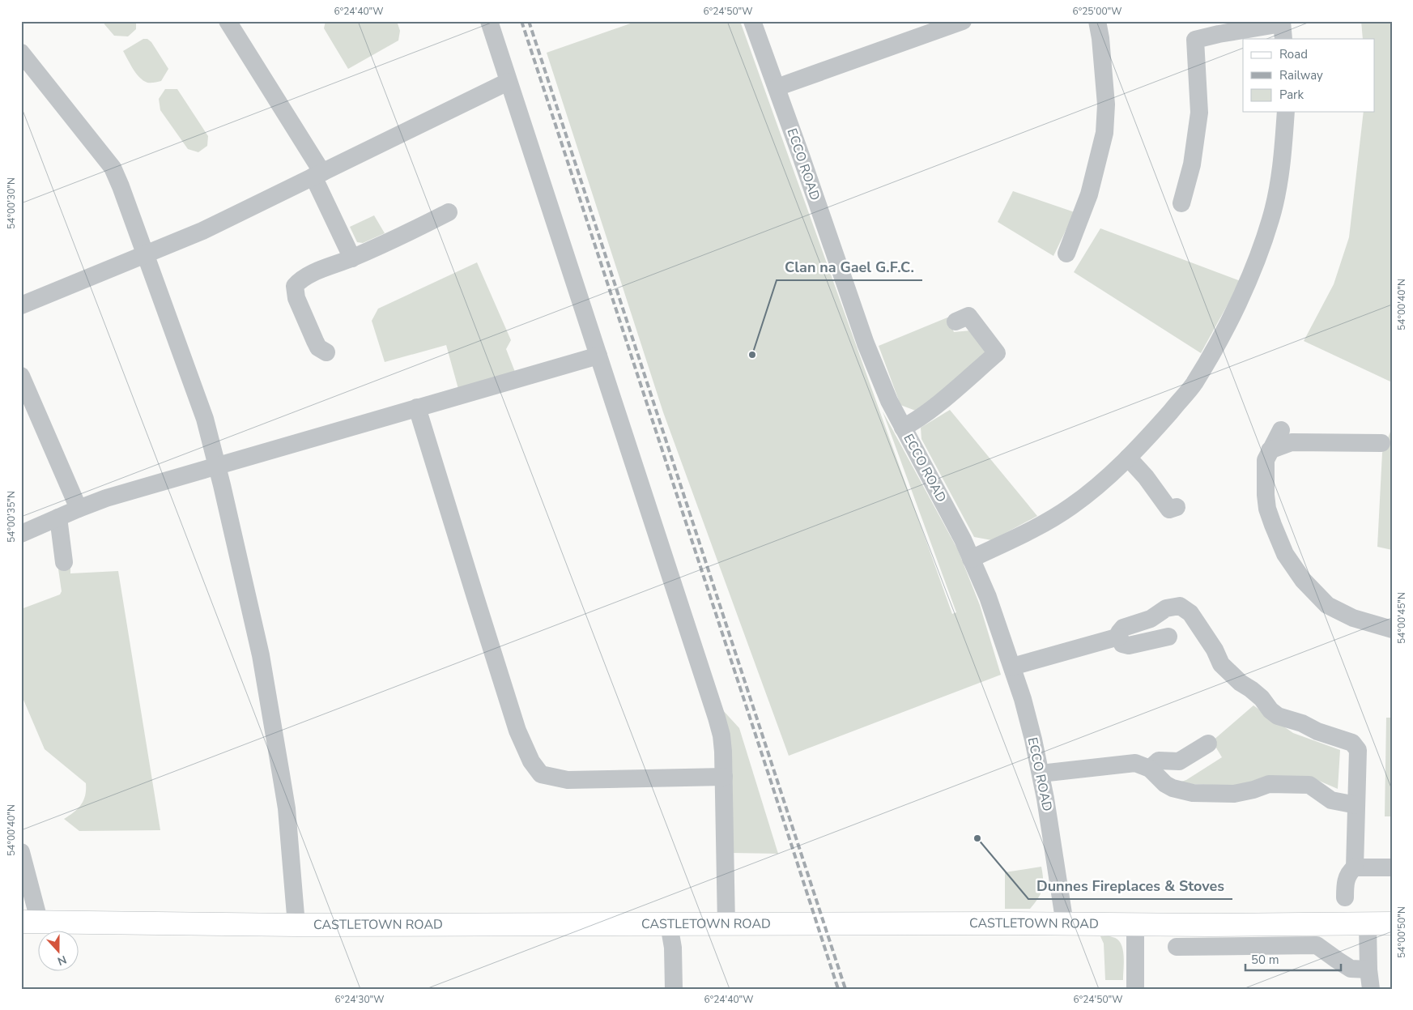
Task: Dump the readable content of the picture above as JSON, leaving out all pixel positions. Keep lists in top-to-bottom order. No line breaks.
{"streets":{"main road":["CASTLETOWN ROAD"],"street":["ECCO ROAD"]},"crossings":[["ECCO ROAD","CASTLETOWN ROAD"]],"places":["Clan na Gael G.F.C.","Dunnes Fireplaces & Stoves"],"legend":["Road","Railway","Park"],"scale_bar":"50 m","north":"bottom","coordinates":["6°24'40\"W","6°24'50\"W","6°25'00\"W","54°00'30\"N","54°00'40\"N","54°00'35\"N","54°00'45\"N","54°00'50\"N","6°24'30\"W"]}
